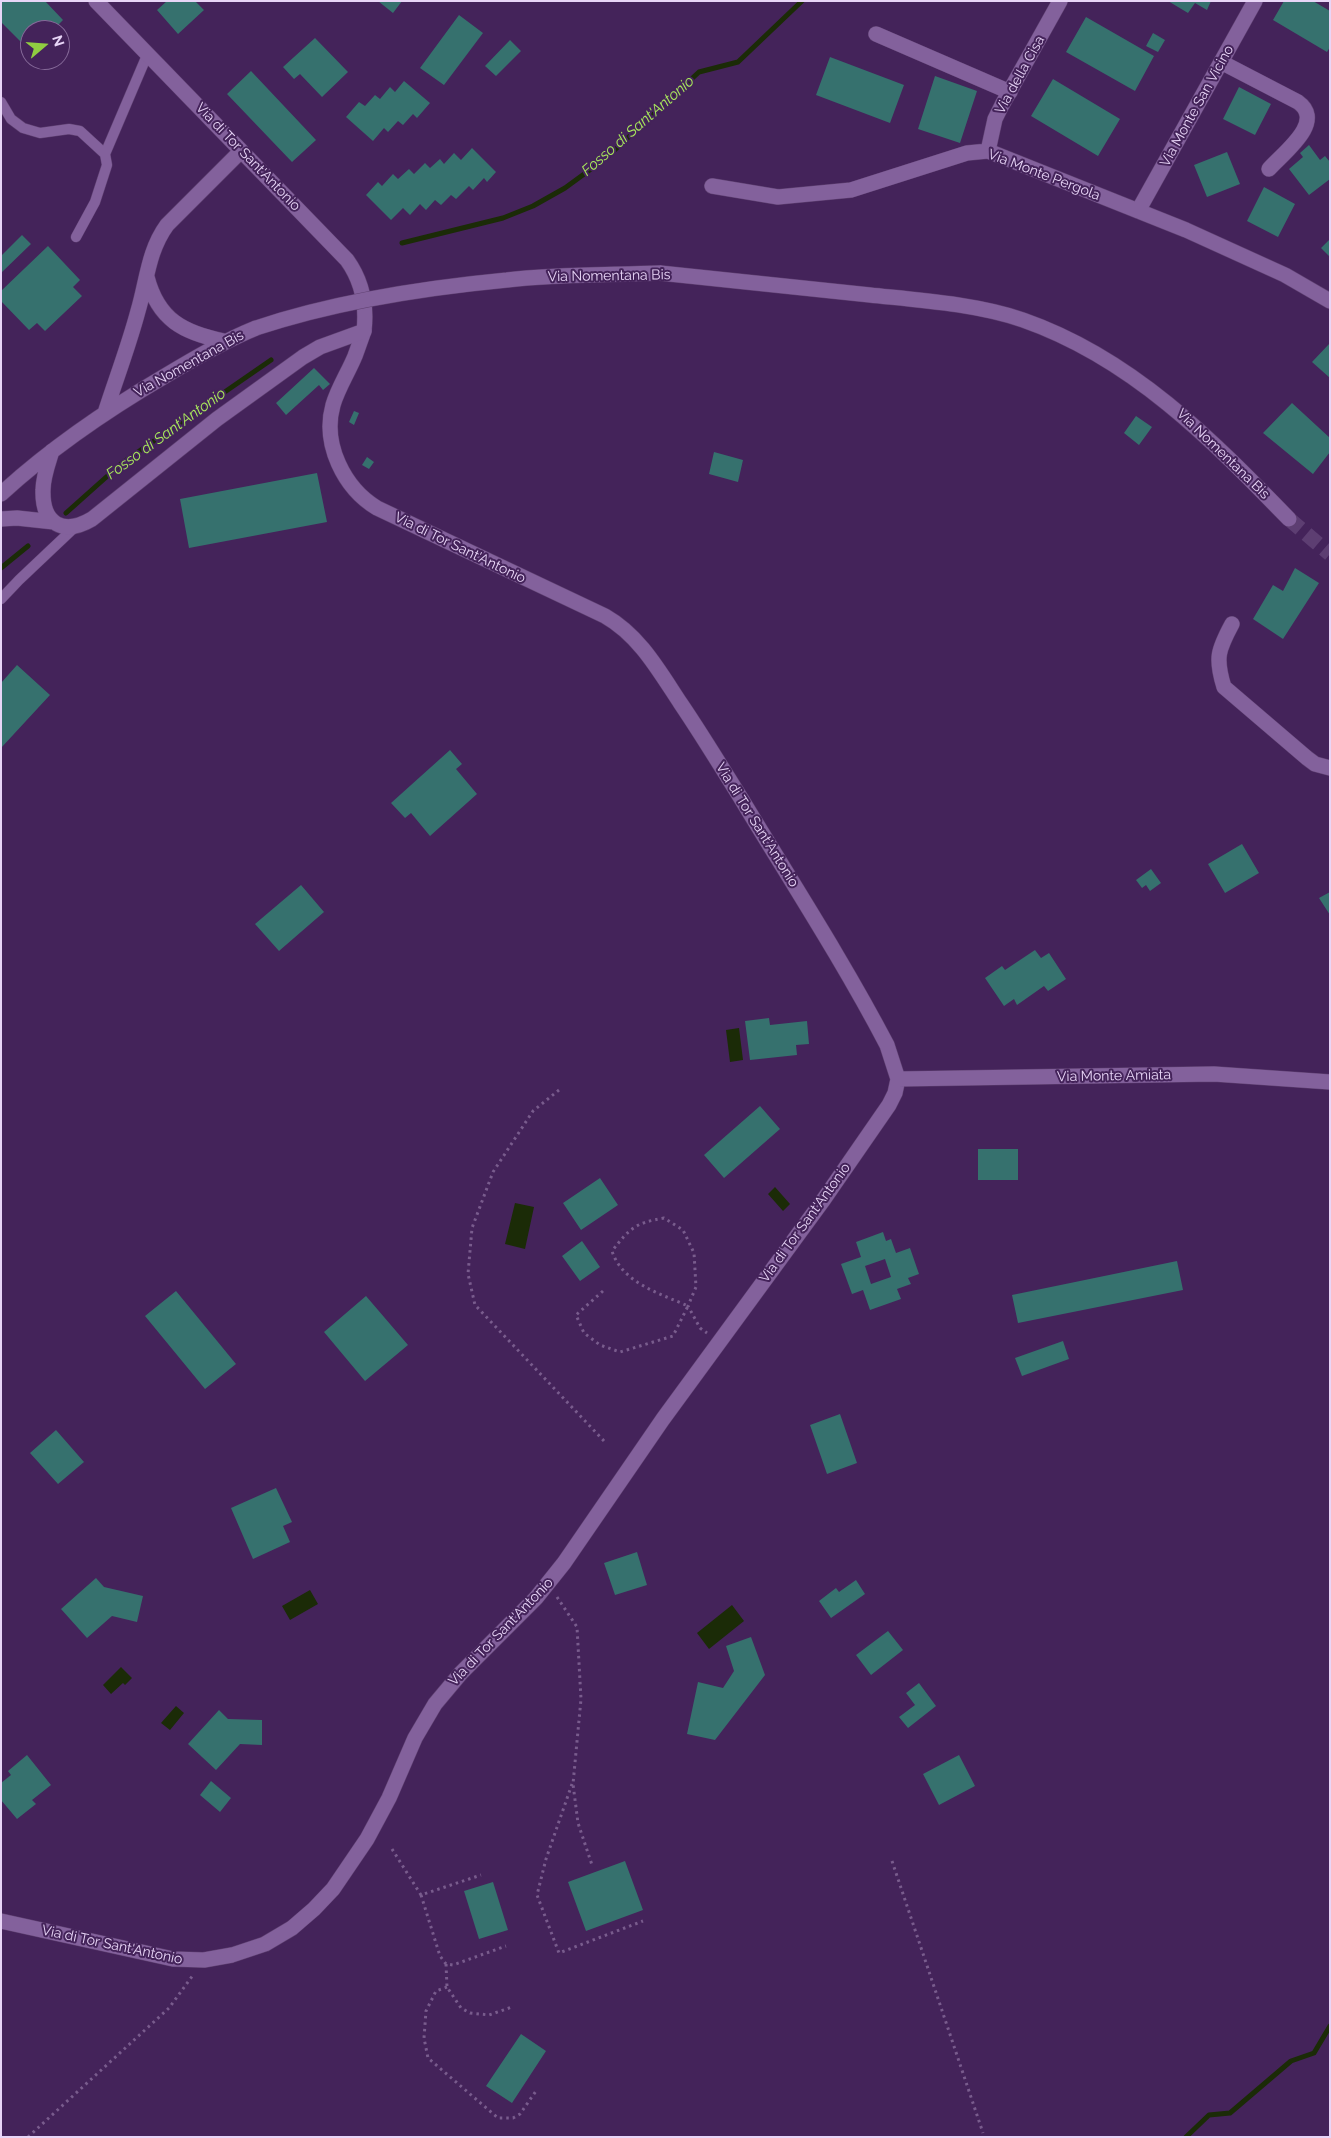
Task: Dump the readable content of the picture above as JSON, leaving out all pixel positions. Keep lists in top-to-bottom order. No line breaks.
{"streets":{"street":["Via della Cisa","Via Monte San Vicino","Via di Tor Sant'Antonio","Via Monte Pergola","Via Nomentana Bis","Via Monte Amiata"]},"crossings":[["Via della Cisa","Via Monte Pergola"],["Via Monte San Vicino","Via Monte Pergola"],["Via di Tor Sant'Antonio","Via Monte Amiata"]],"water":["Fosso di Sant'Antonio"],"north":"right"}
